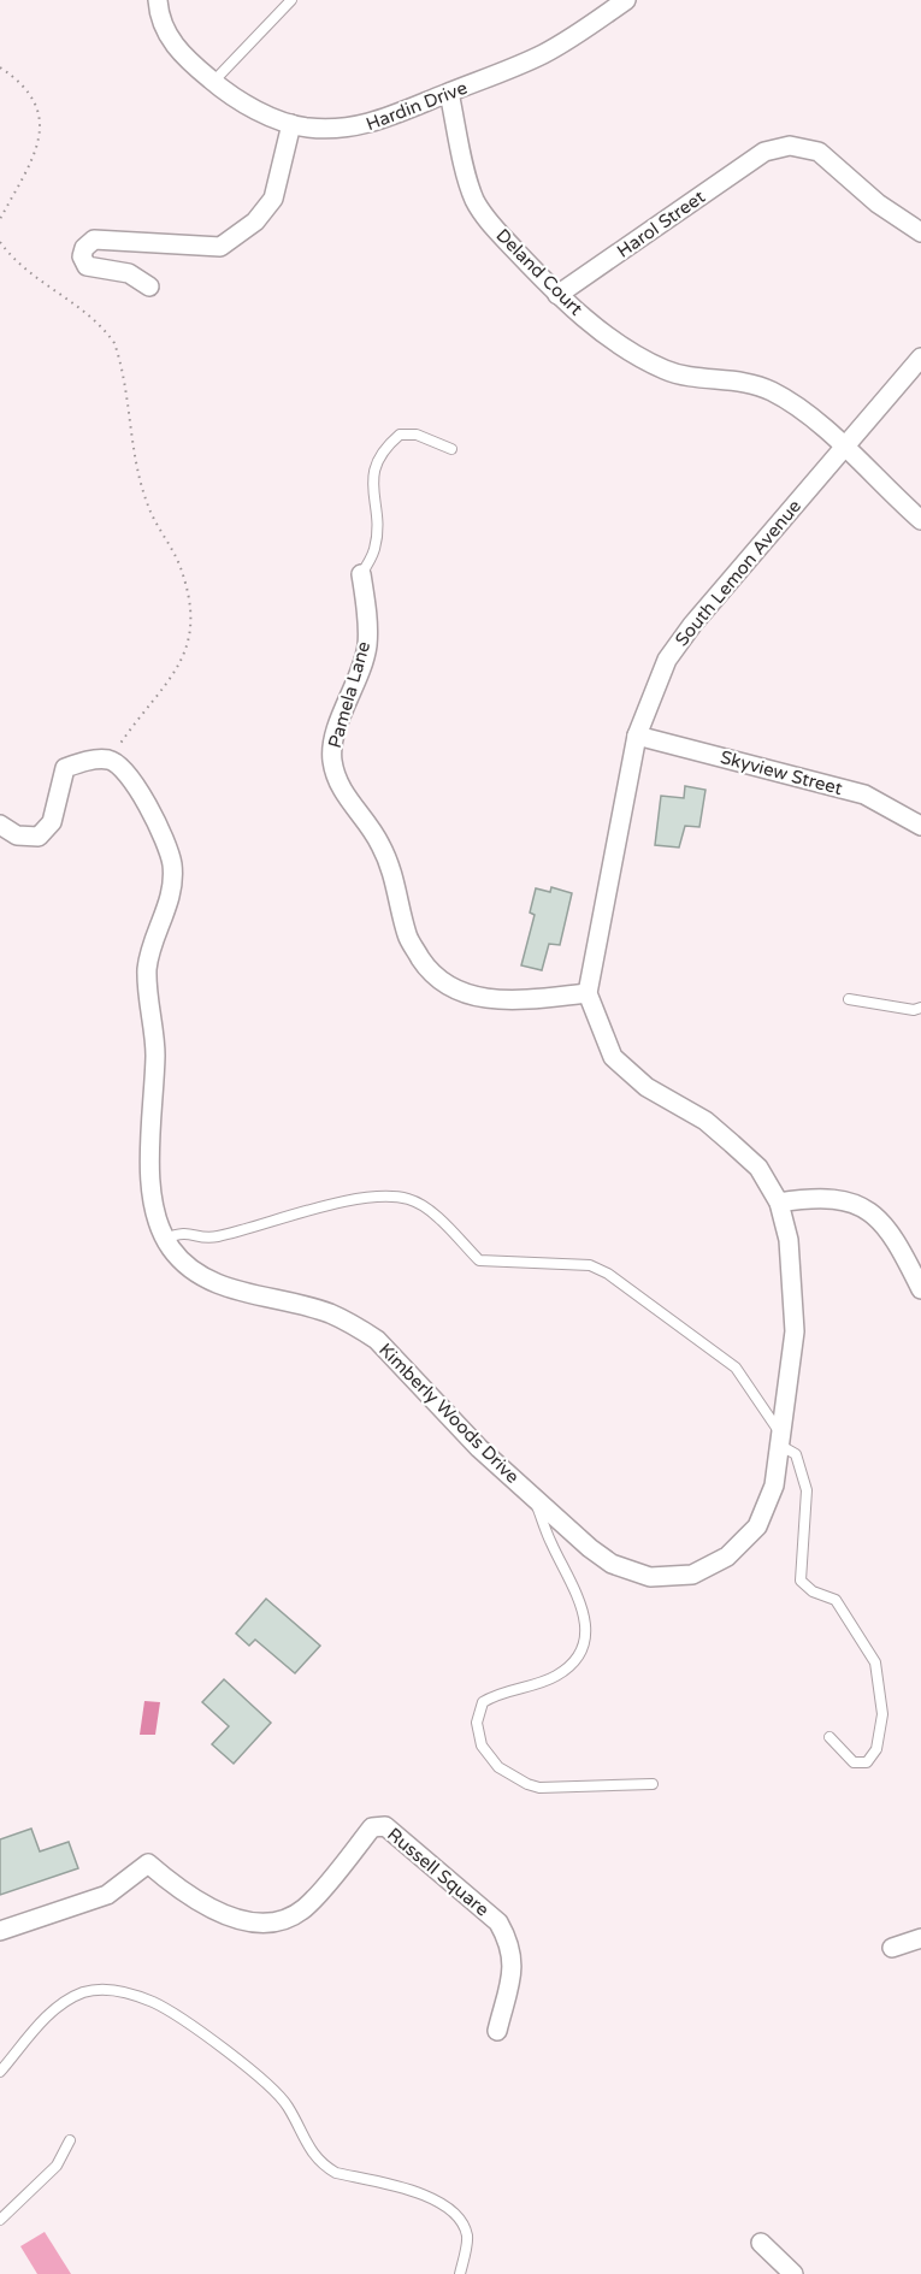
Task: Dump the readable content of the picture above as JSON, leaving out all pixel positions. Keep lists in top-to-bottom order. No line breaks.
{"streets":{"street":["Hardin Drive","Harol Street","Deland Court","South Lemon Avenue","Pamela Lane","Skyview Street","Kimberly Woods Drive","Russell Square"]},"crossings":[["Hardin Drive","Deland Court"],["Harol Street","Deland Court"],["Deland Court","South Lemon Avenue"],["South Lemon Avenue","Pamela Lane"],["South Lemon Avenue","Skyview Street"],["South Lemon Avenue","Kimberly Woods Drive"],["Pamela Lane","Kimberly Woods Drive"]]}
